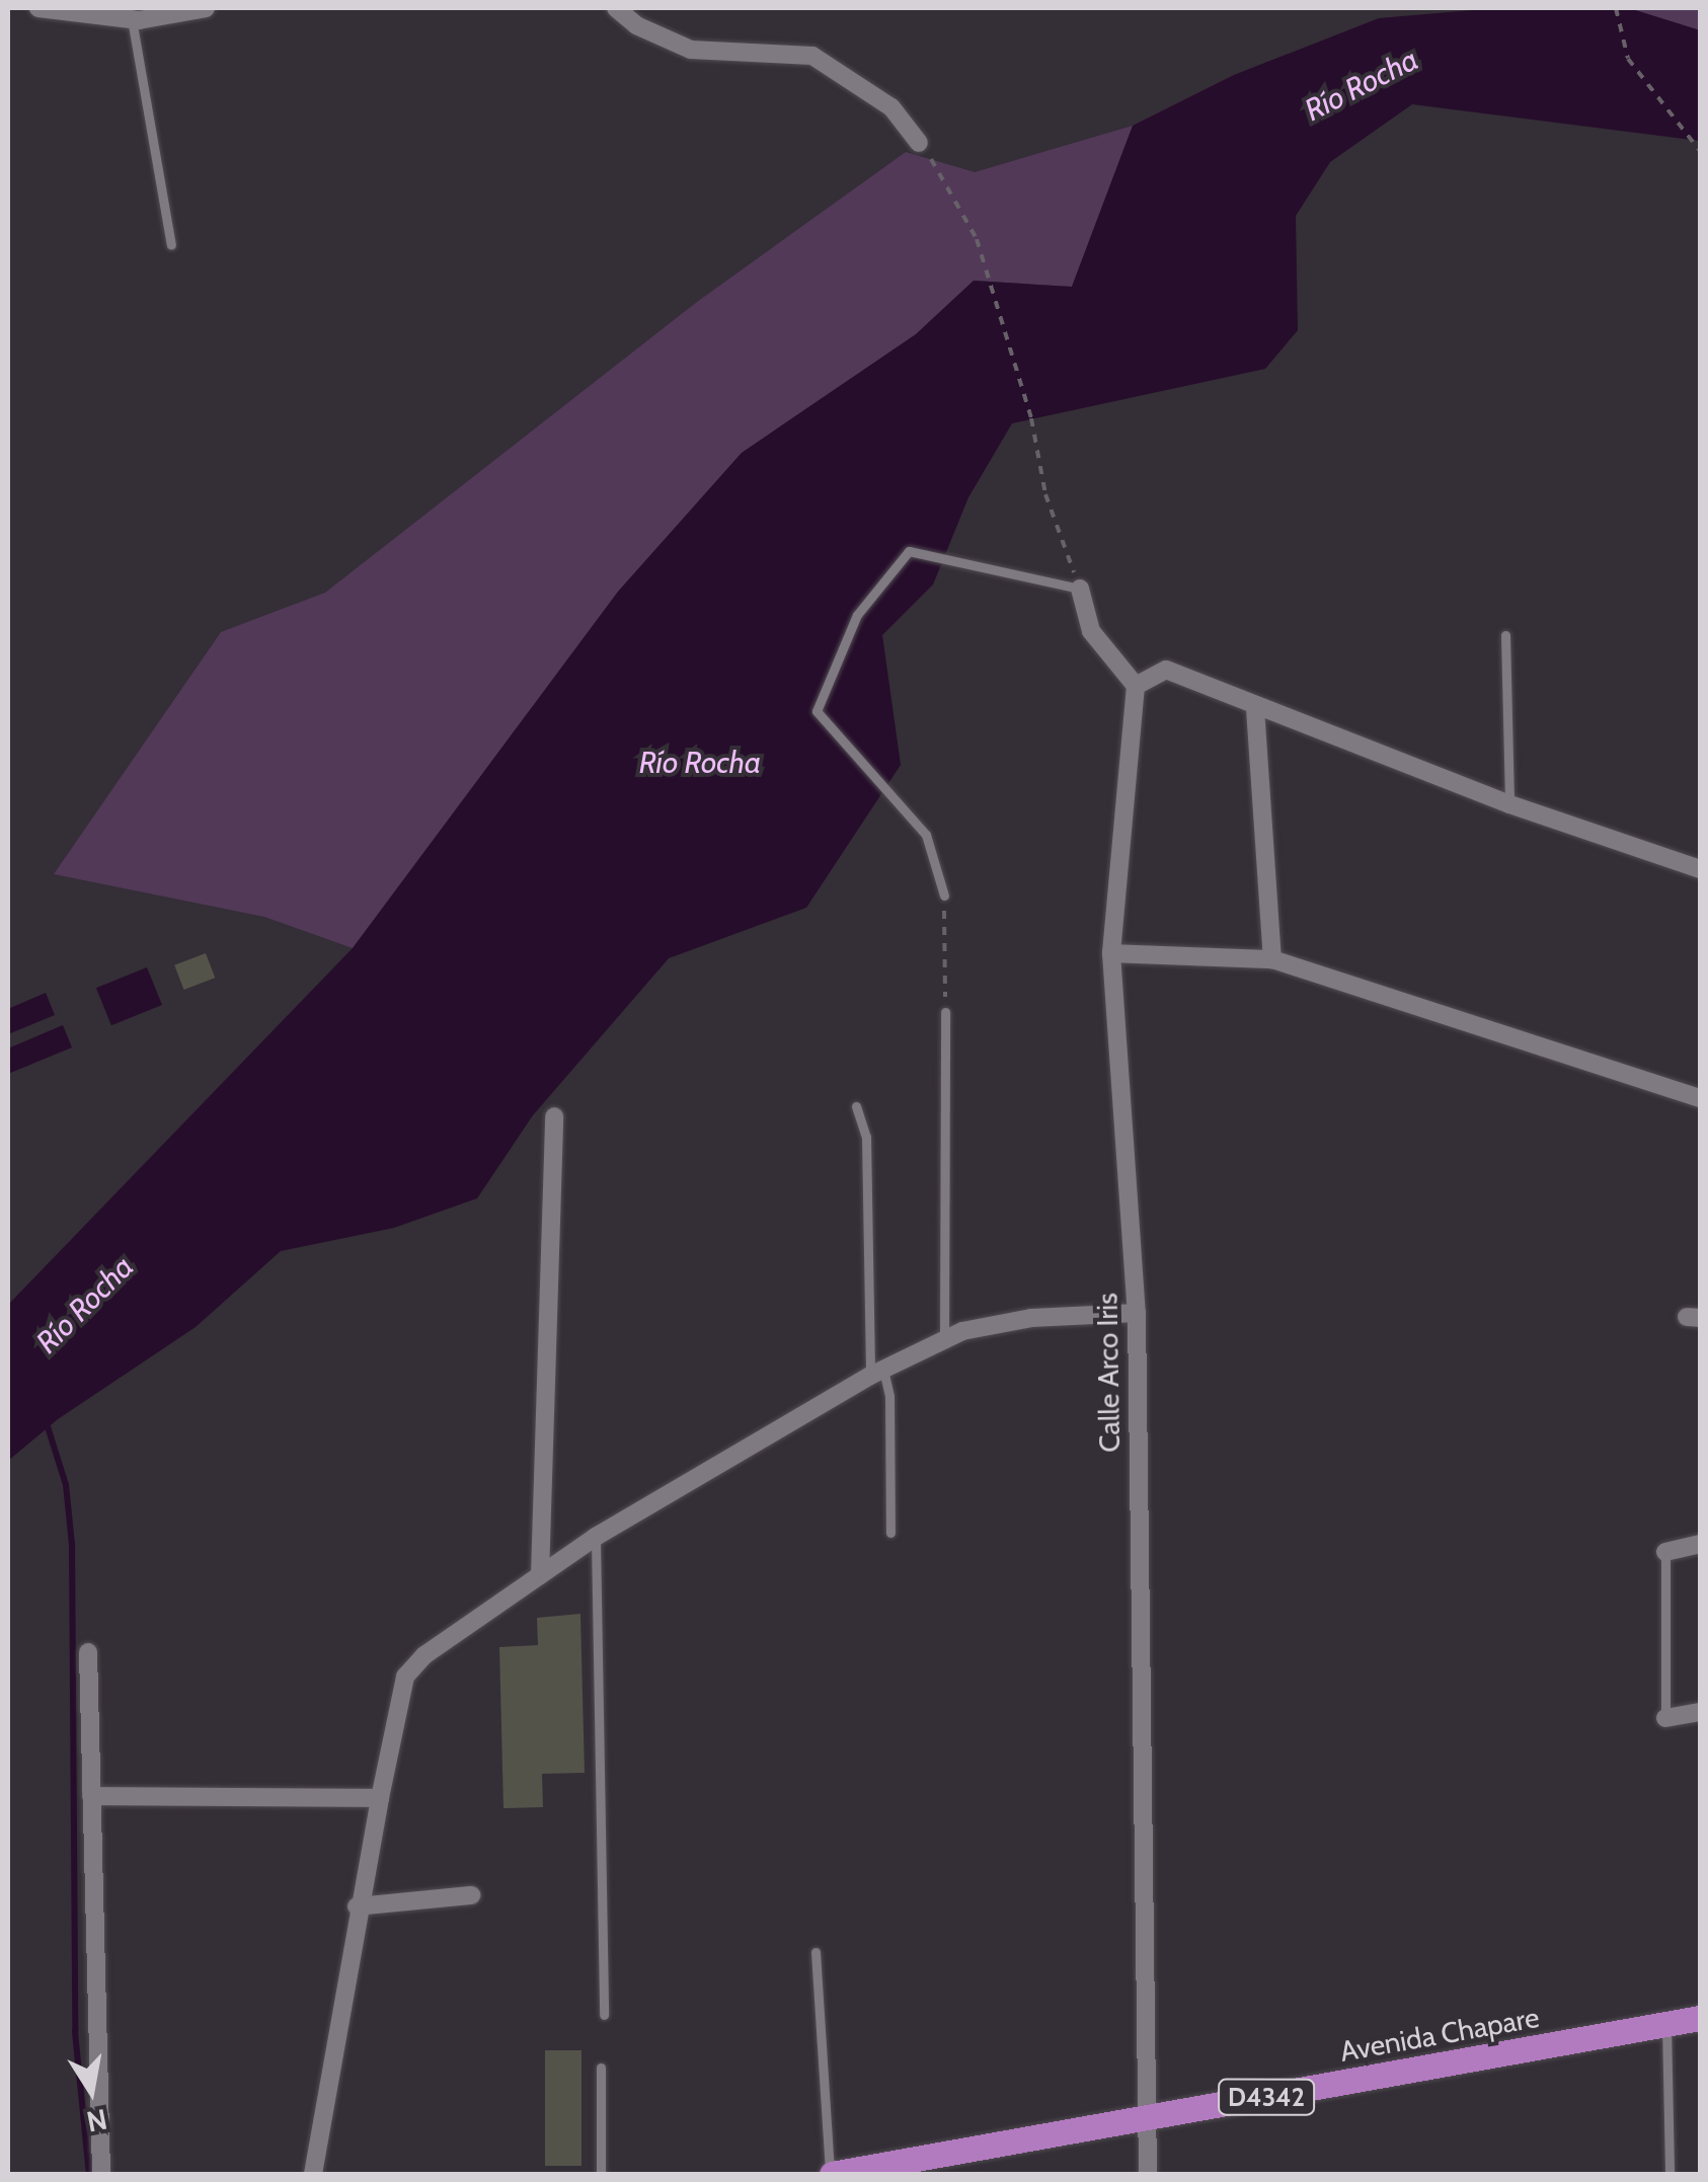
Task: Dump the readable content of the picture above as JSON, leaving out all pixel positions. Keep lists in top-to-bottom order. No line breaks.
{"streets":{"main road":["Avenida Chapare","D4342"],"street":["Calle Arco Iris"]},"crossings":[["Calle Arco Iris","Avenida Chapare"]],"water":["Río Rocha"],"north":"bottom"}
